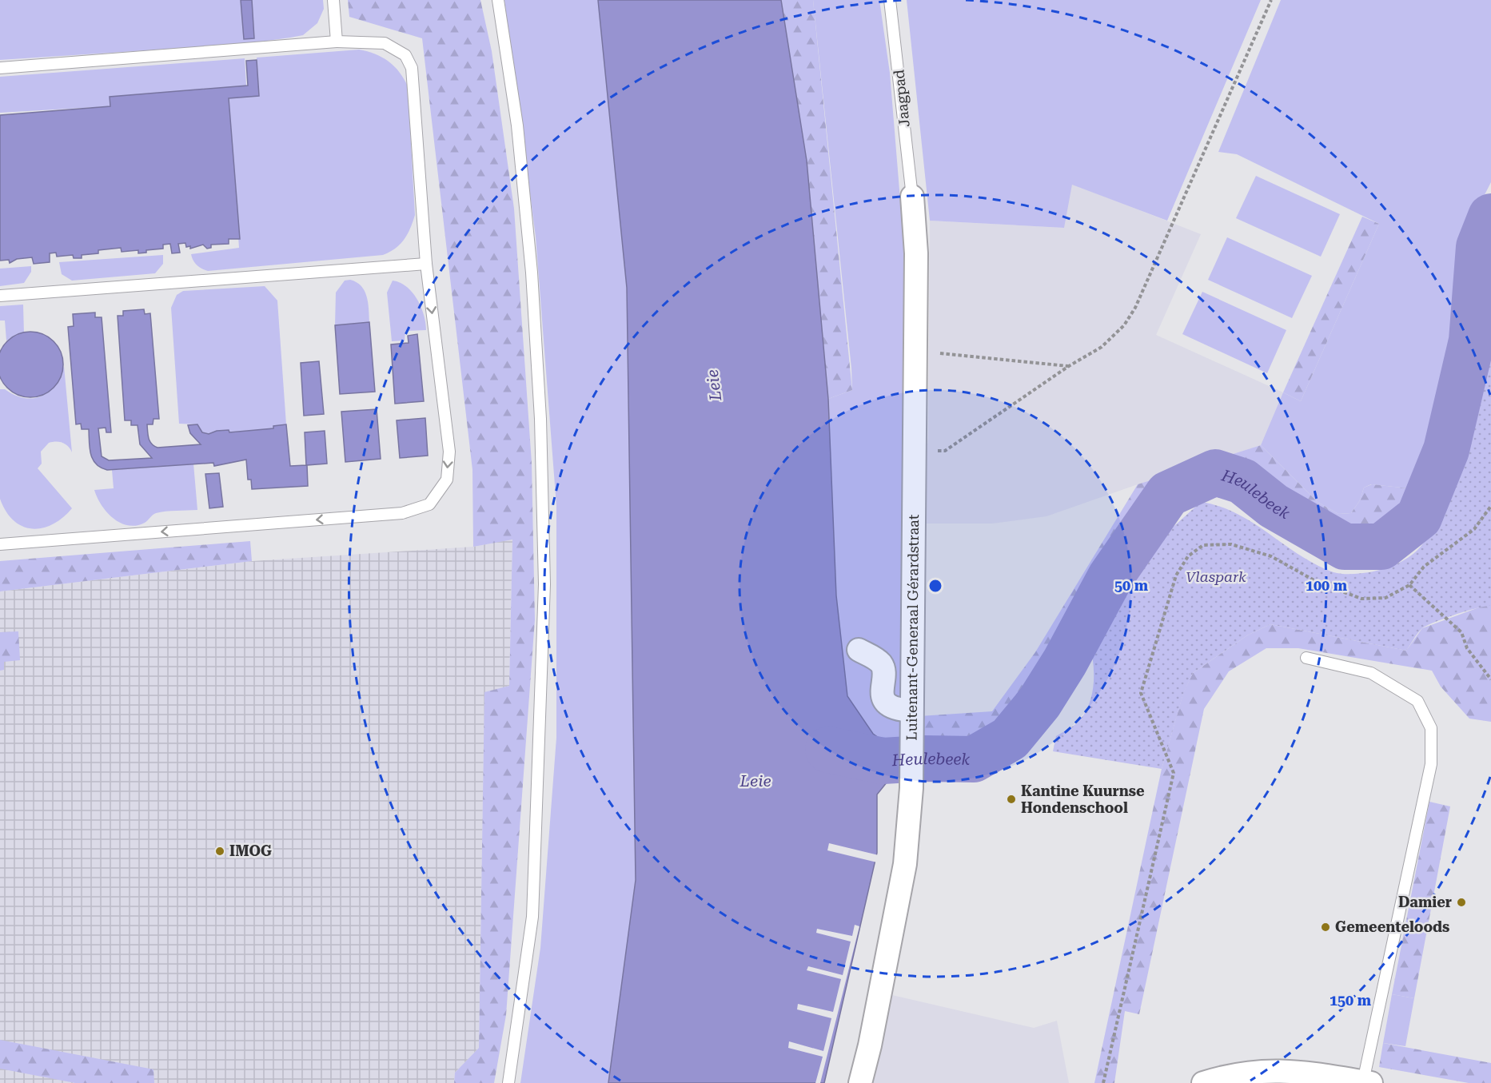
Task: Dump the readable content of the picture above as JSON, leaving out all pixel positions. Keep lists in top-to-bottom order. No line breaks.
{"streets":{"street":["Luitenant-Generaal Gérardstraat"],"lane":["Jaagpad"]},"crossings":[["Jaagpad","Luitenant-Generaal Gérardstraat"]],"water":["Leie","Heulebeek"],"parks":["Vlaspark"],"places":["Kantine Kuurnse Hondenschool","IMOG","Damier","Gemeenteloods"],"rings":["50 m","100 m","150 m"]}
